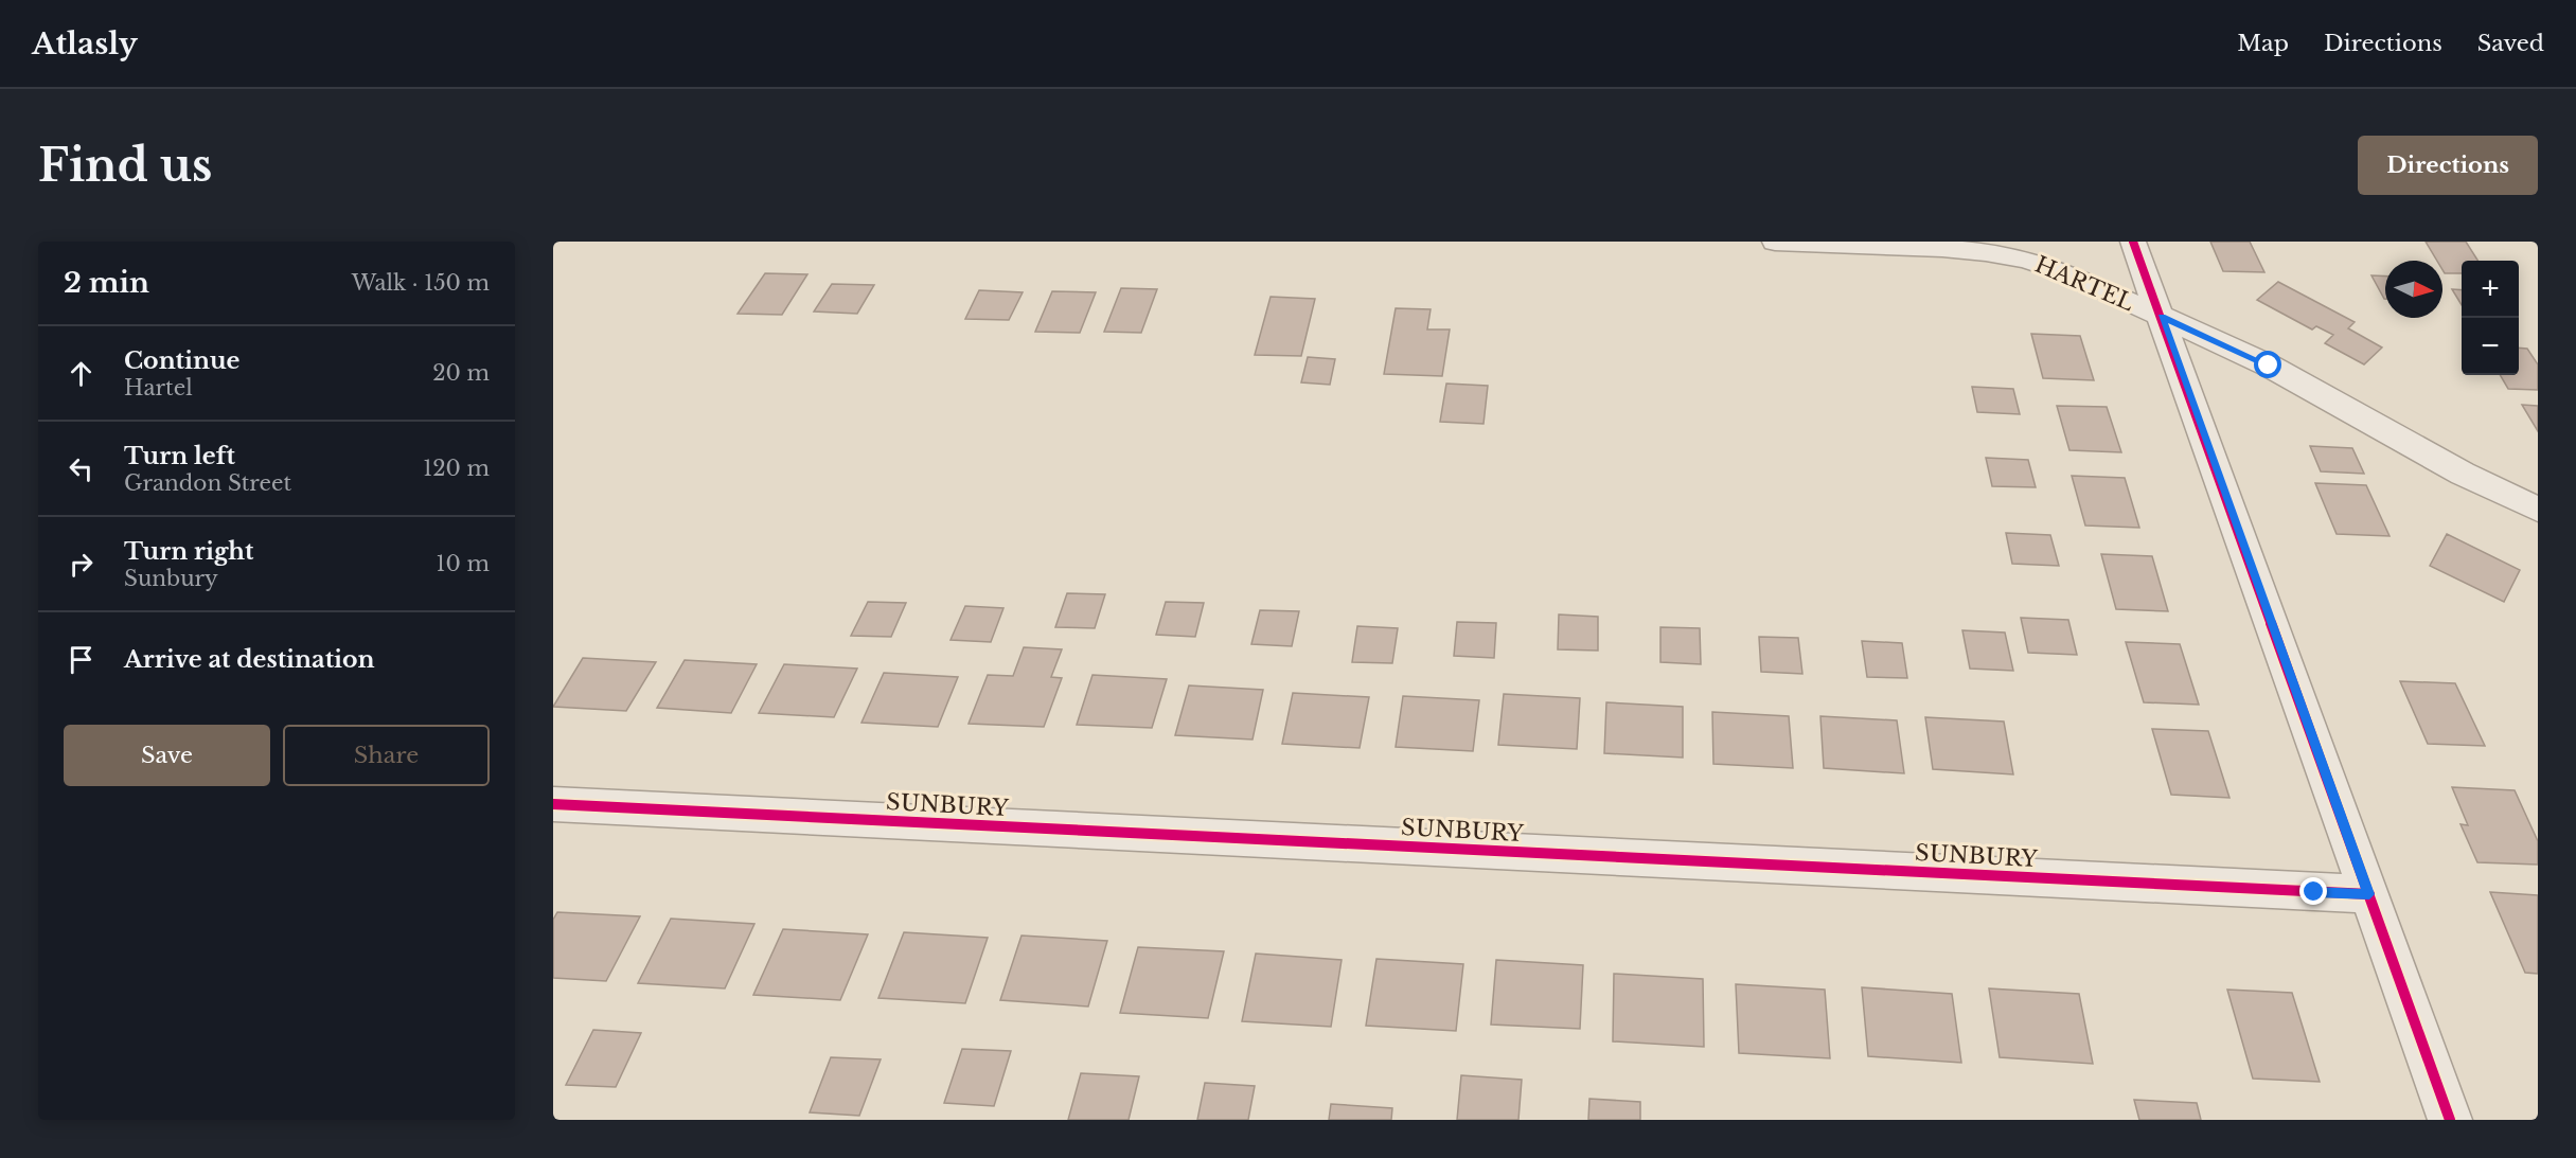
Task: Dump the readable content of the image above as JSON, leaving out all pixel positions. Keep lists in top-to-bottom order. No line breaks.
{"streets":{"street":["HARTEL","SUNBURY"]},"north":"right","page":{"header":"Atlasly","nav":["Map","Directions","Saved"],"buttons":["Directions",["Save","Share"]],"title":"Find us","heading":["2 min","Walk · 150 m"],"map_buttons":["+","−"],"list":[["Continue","Hartel","20 m"],["Turn left","Grandon Street","120 m"],["Turn right","Sunbury","10 m"],"Arrive at destination"]}}
